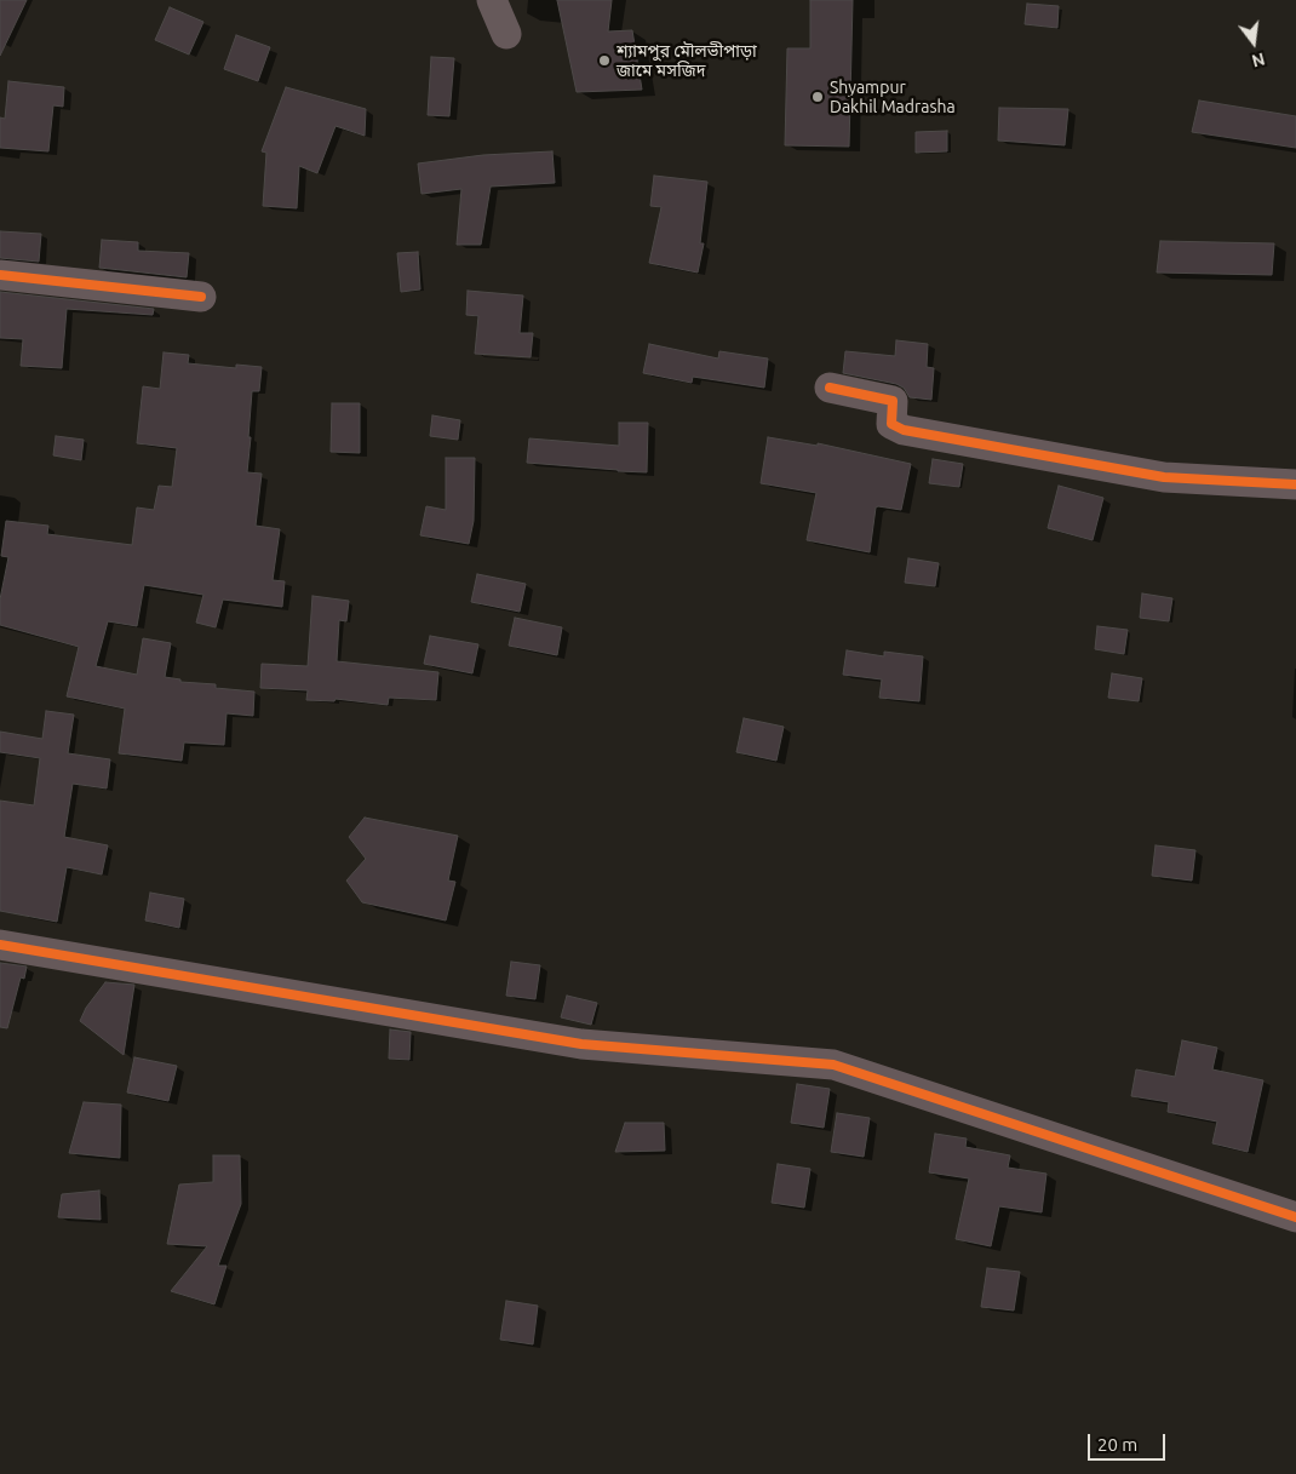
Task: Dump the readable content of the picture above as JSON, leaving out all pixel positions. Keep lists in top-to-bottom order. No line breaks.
{"places":["শ্যামপুর মৌলভীপাড়া জামে মসজিদ","Shyampur Dakhil Madrasha"],"scale_bar":"20 m","north":"bottom"}
